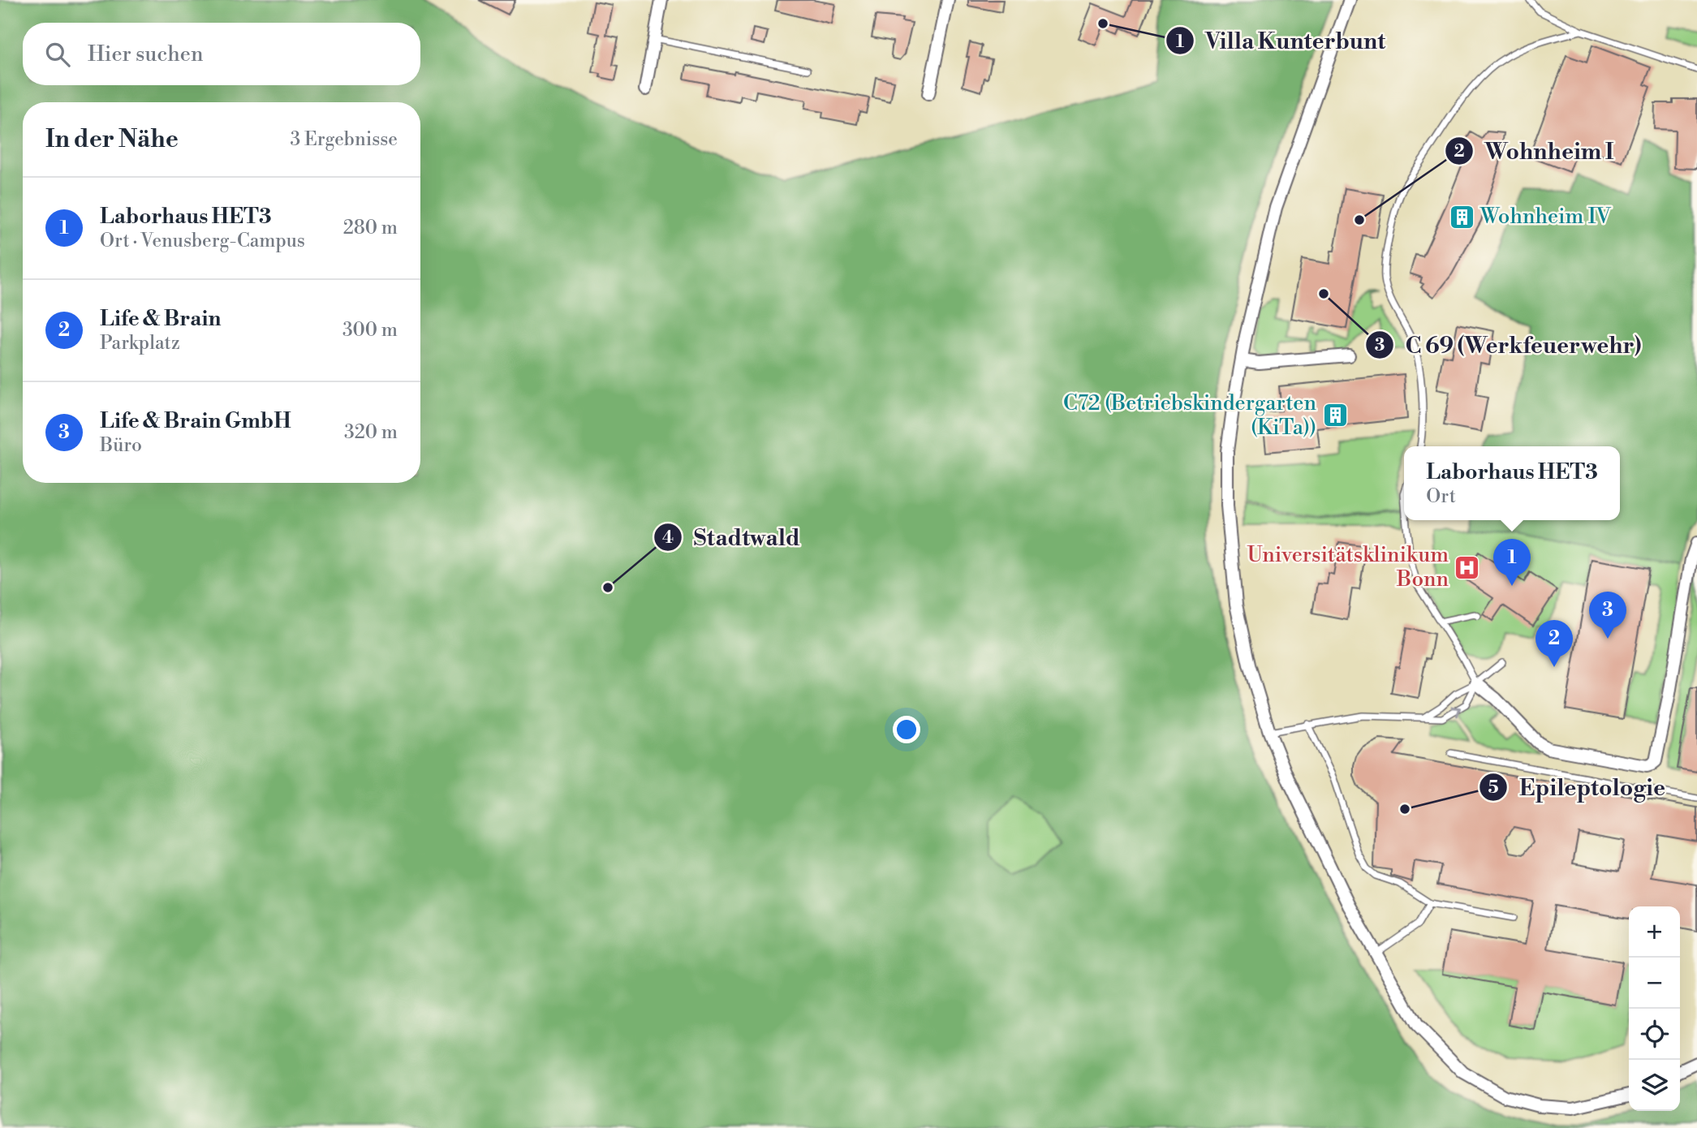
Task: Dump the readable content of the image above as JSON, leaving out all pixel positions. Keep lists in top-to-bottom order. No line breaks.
{"places":{"other":["Villa Kunterbunt","Wohnheim I","C 69 (Werkfeuerwehr)","Stadtwald","Epileptologie"],"building":["Wohnheim IV","C72 (Betriebskindergarten (KiTa))"],"hospital":["Universitätsklinikum Bonn"]},"page":{"search":"Hier suchen","heading":["In der Nähe","3 Ergebnisse"],"list":[{"mark":"1","name":"Laborhaus HET3","note":"Ort · Venusberg-Campus","value":"280 m"},{"mark":"2","name":"Life & Brain","note":"Parkplatz","value":"300 m"},{"mark":"3","name":"Life & Brain GmbH","note":"Büro","value":"320 m"}],"popup":["Laborhaus HET3","Ort"],"pins":["1","3","2"],"map_buttons":["+","−"]}}
